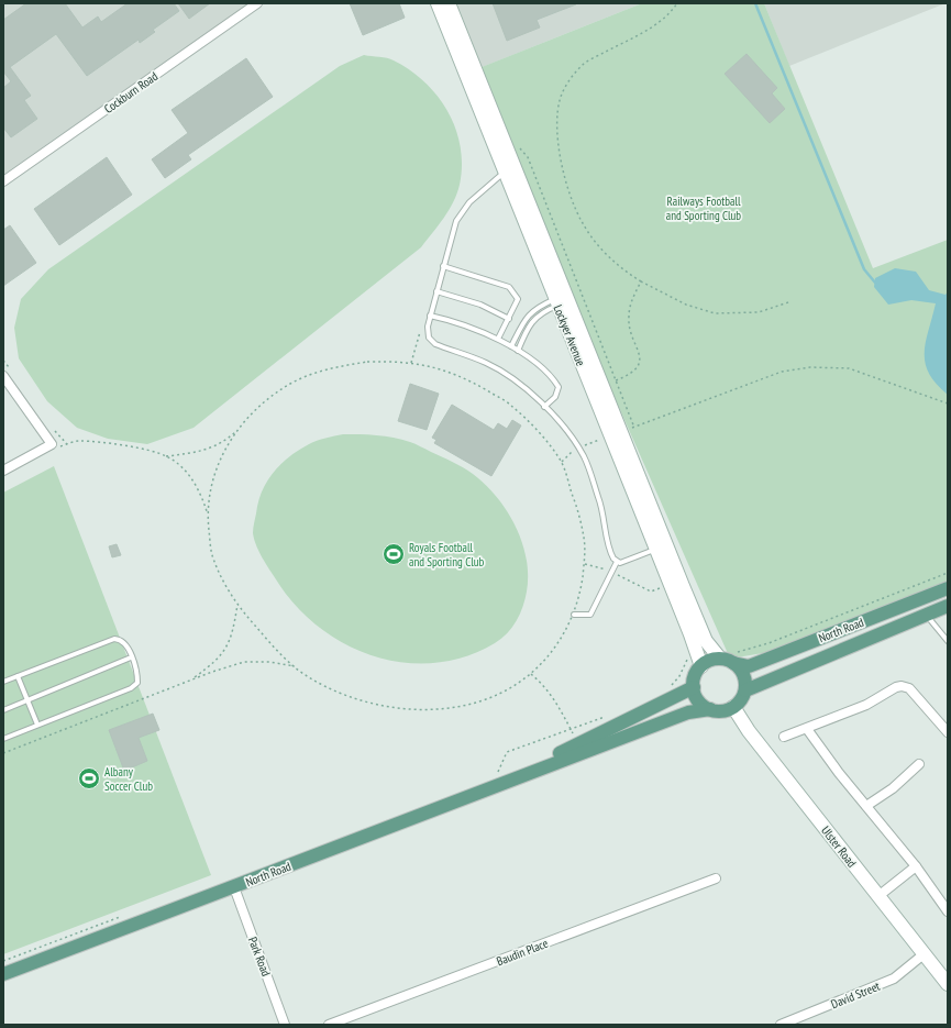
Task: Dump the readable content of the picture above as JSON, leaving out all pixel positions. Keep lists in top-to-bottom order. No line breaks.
{"streets":{"main road":["Lockyer Avenue","North Road","Ulster Road"],"street":["Cockburn Road","Baudin Place","Park Road","David Street"]},"crossings":[["Lockyer Avenue","North Road"],["Lockyer Avenue","Ulster Road"],["North Road","Ulster Road"],["North Road","Park Road"],["Ulster Road","David Street"]],"parks":["Railways Football and Sporting Club"],"places":{"sports":["Royals Football and Sporting Club","Albany Soccer Club"]}}
